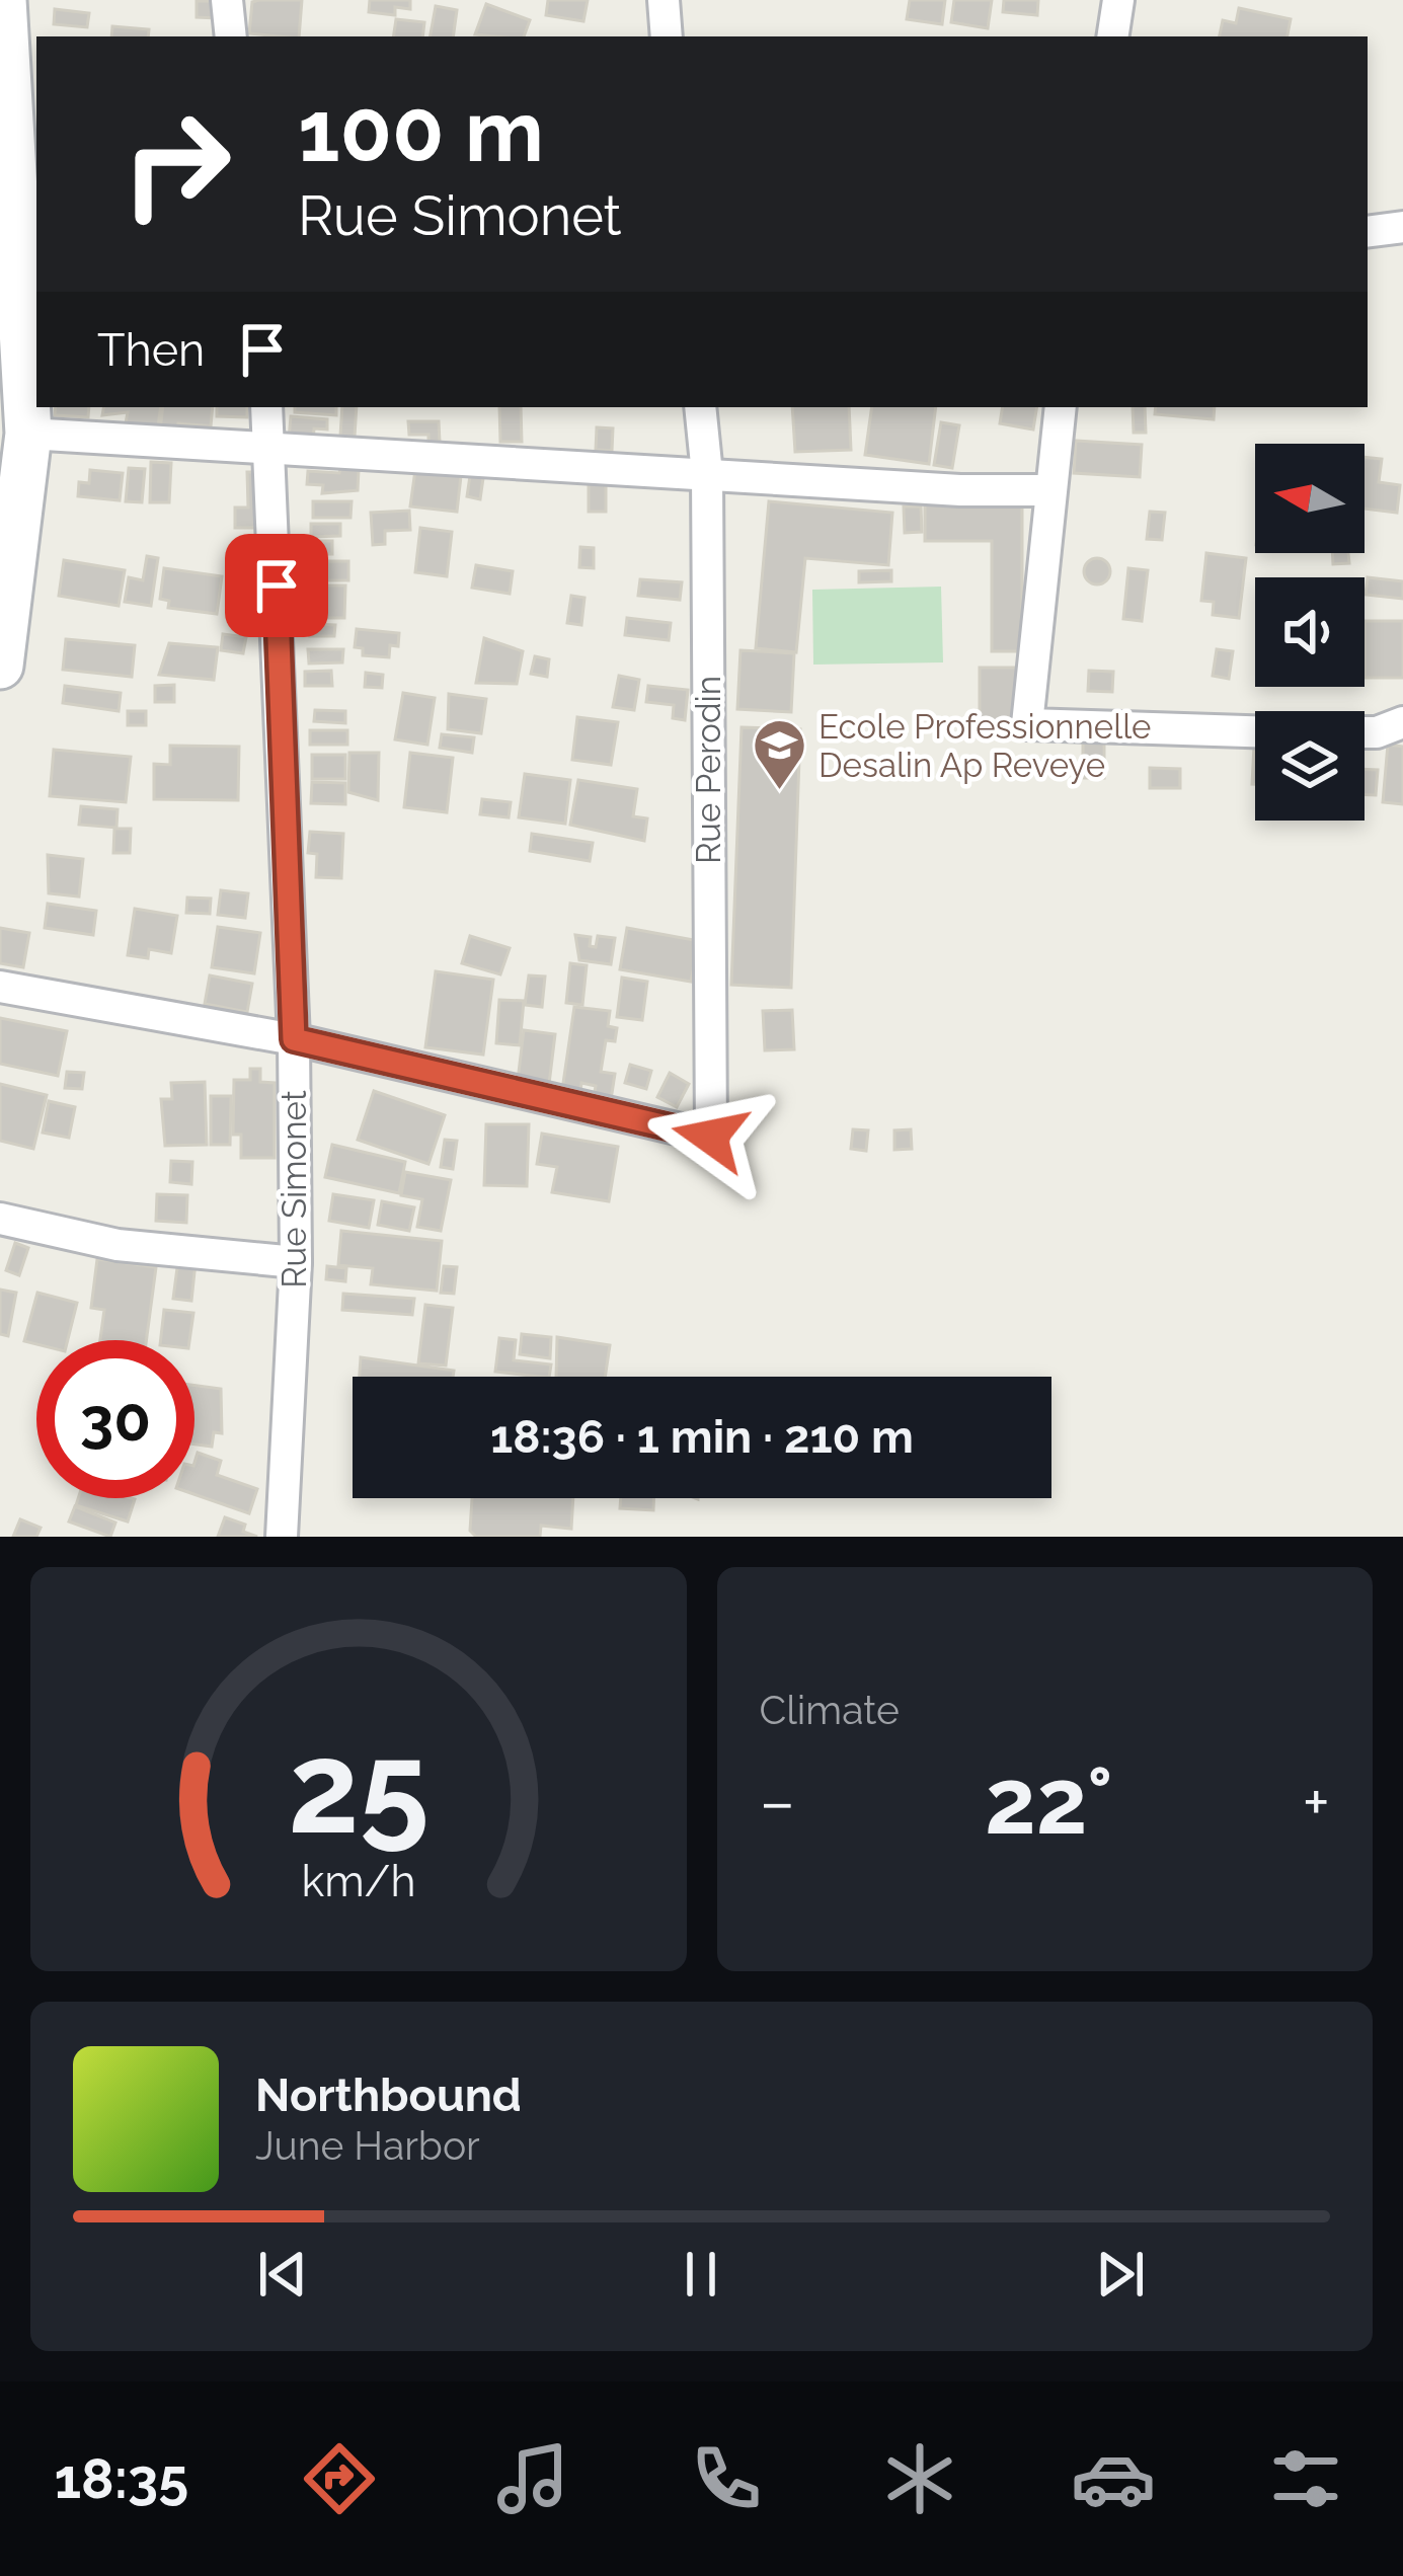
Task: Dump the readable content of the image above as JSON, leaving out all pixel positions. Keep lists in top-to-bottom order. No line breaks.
{"streets":{"street":["Rue Perodin","Rue Simonet"]},"crossings":[["Rue Perodin","Rue Simonet"]],"places":{"school or university":["Ecole Professionnelle Desalin Ap Reveye"]},"north":"left","page":{"turn":["100 m","Rue Simonet"],"then":"Then","limit":"30","trip":"18:36 · 1 min · 210 m","tile":"Climate","heat":["−","22°","+"],"song":["Northbound","June Harbor"],"tabs":"18:35","gauge":["25","km/h"]}}
